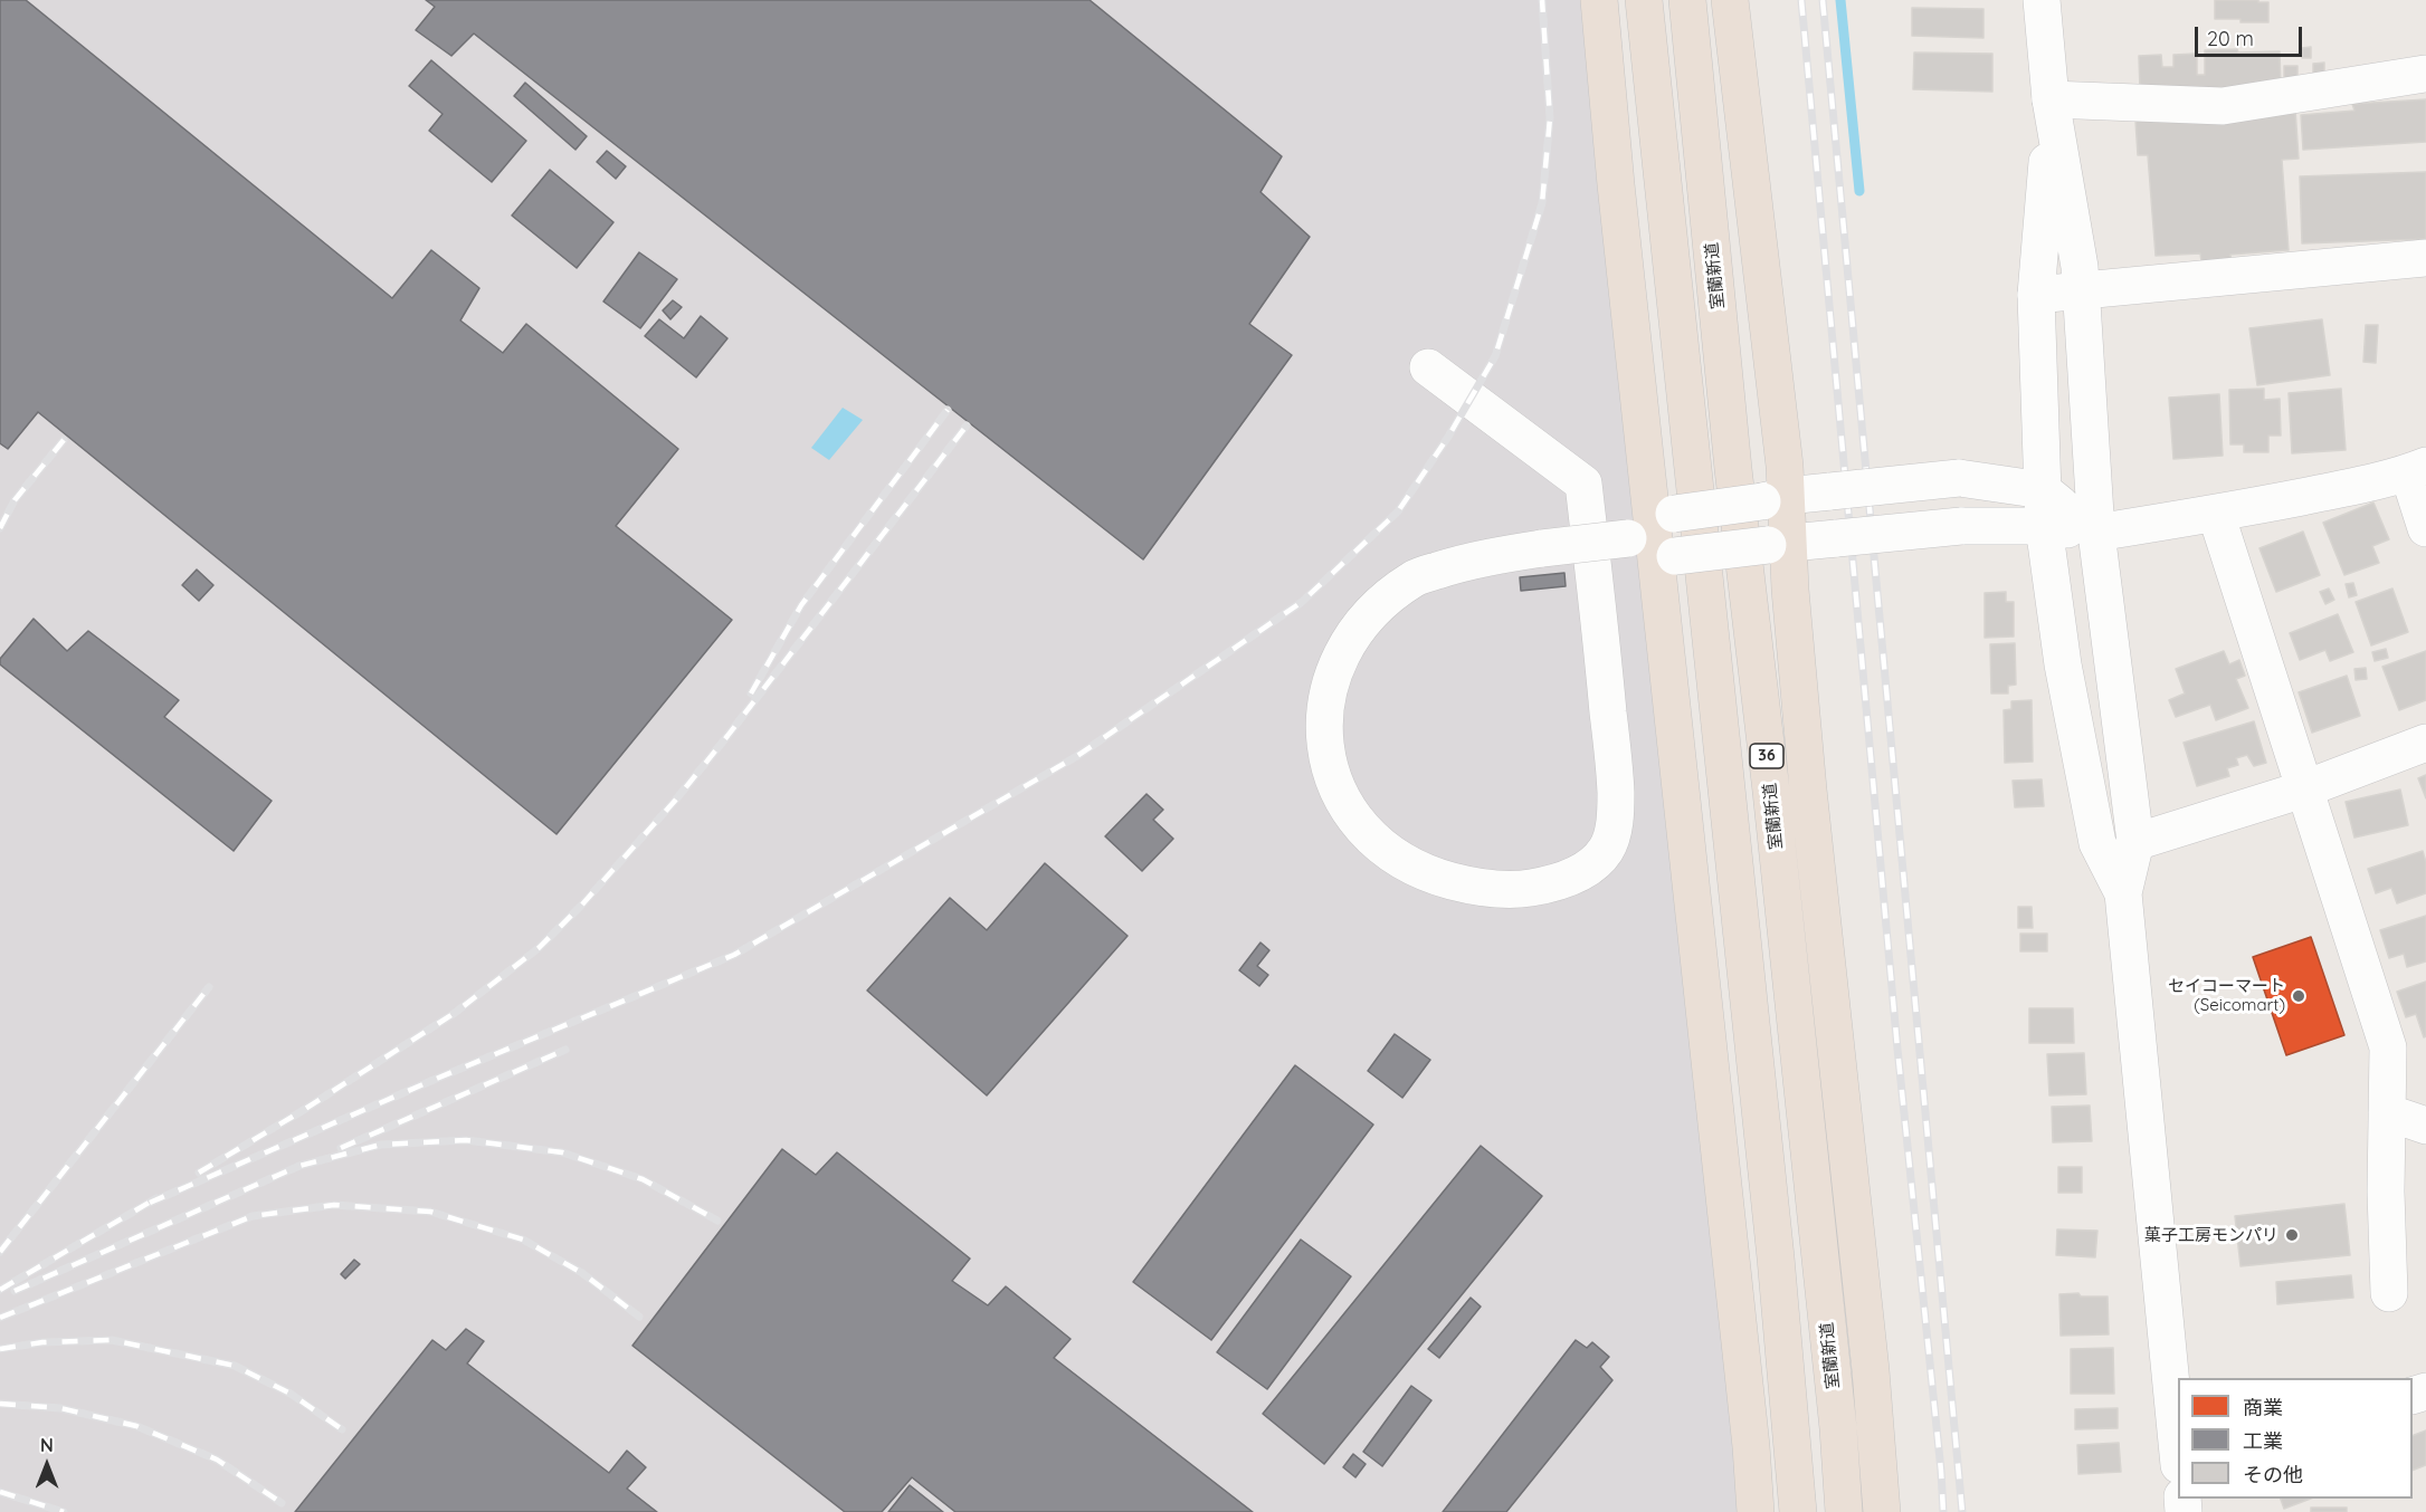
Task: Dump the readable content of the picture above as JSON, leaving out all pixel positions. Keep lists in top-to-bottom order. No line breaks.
{"streets":{"highway":["室蘭新道","36"]},"places":["セイコーマート (Seicomart)","菓子工房モンパリ"],"legend":["商業","工業","その他"],"scale_bar":"20 m","north":"top"}
